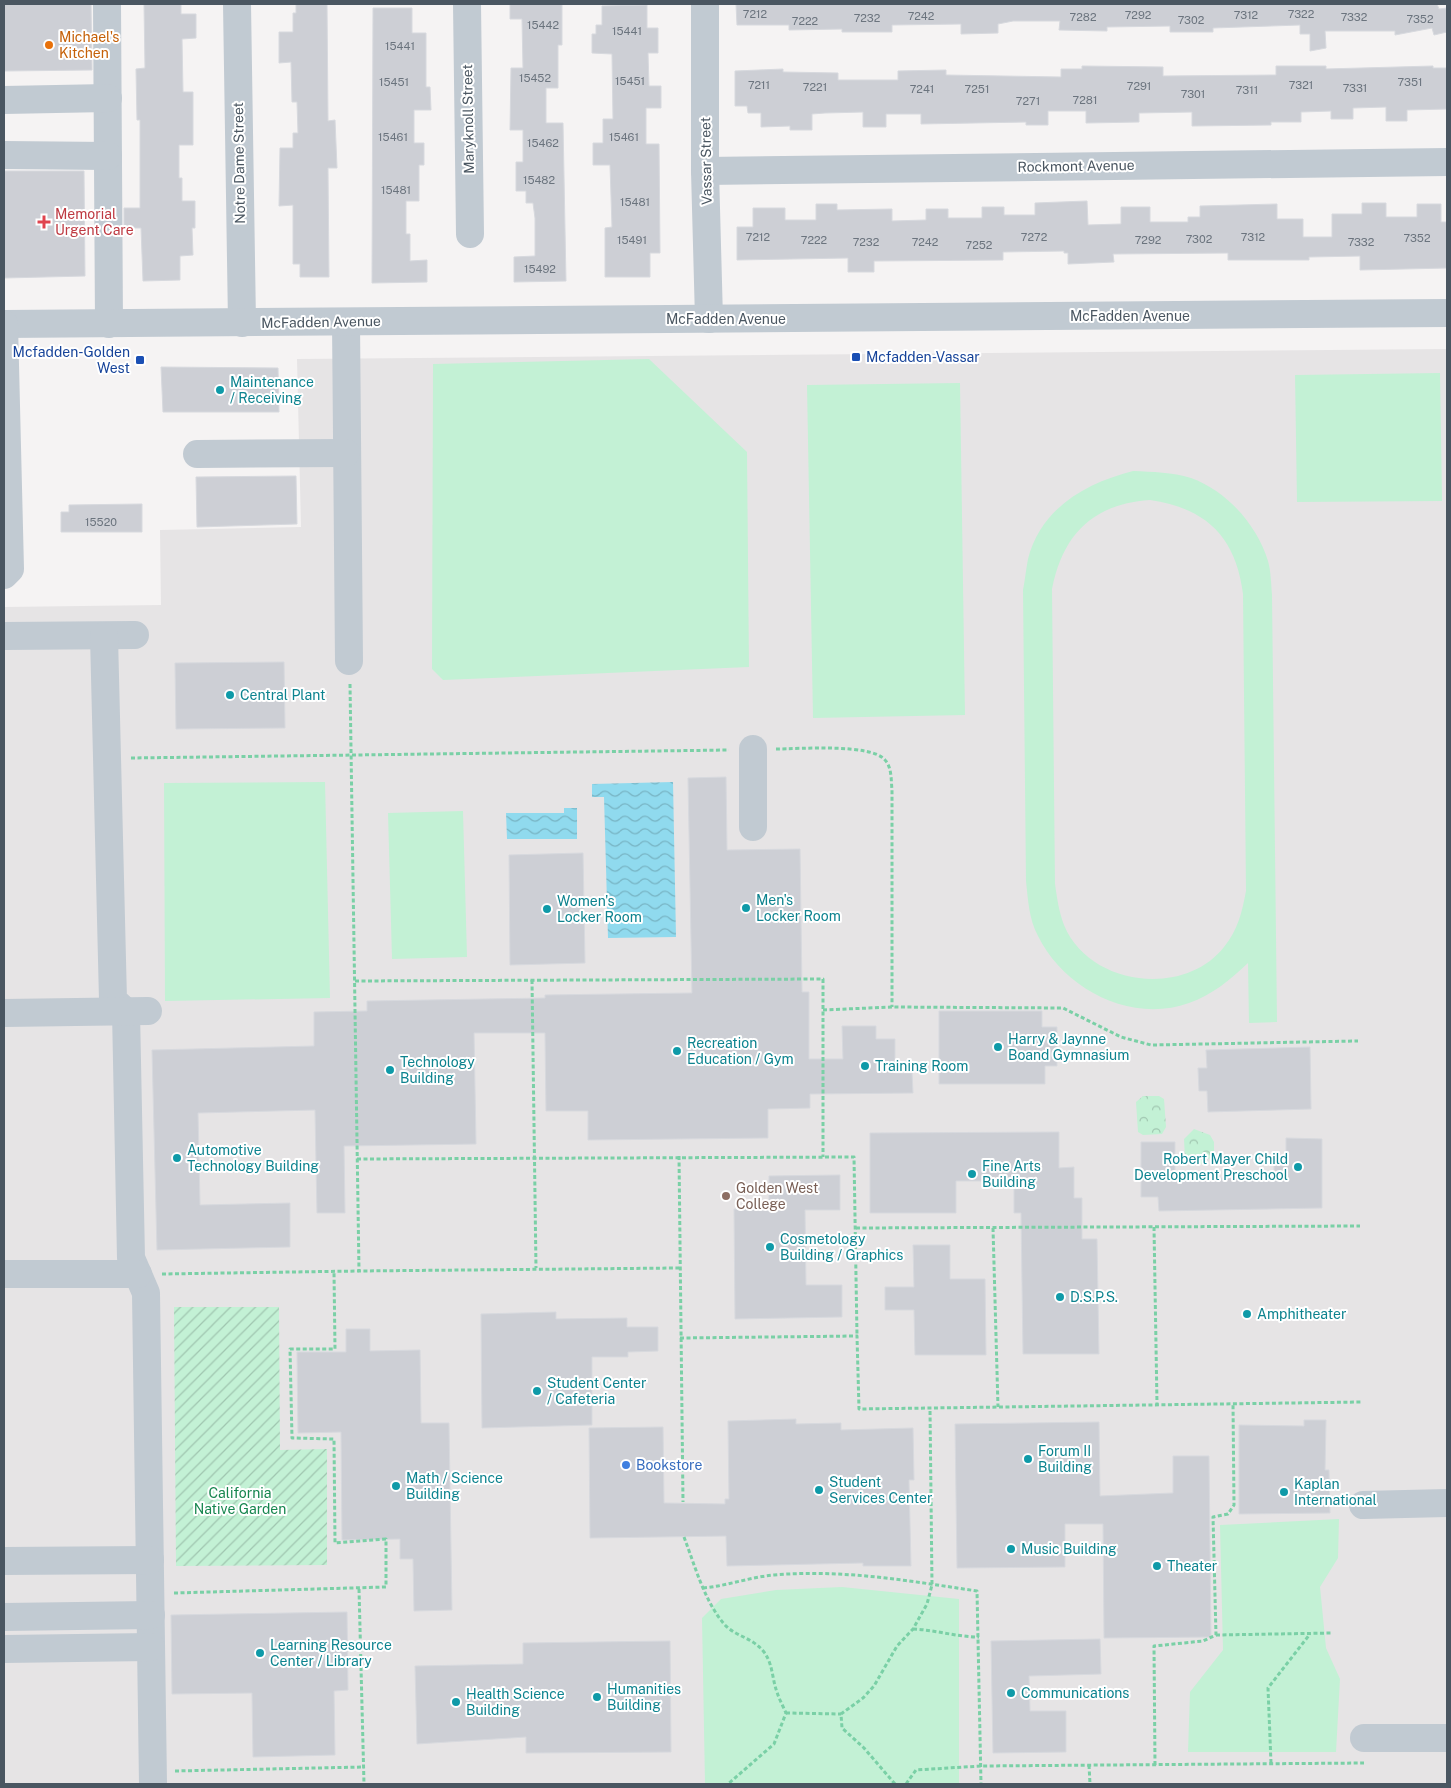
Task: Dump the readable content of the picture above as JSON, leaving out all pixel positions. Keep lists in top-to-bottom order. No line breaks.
{"streets":{"street":["Maryknoll Street","Vassar Street","Notre Dame Street","Rockmont Avenue","McFadden Avenue"]},"crossings":[["Vassar Street","Rockmont Avenue"],["Vassar Street","McFadden Avenue"],["Notre Dame Street","McFadden Avenue"]],"parks":["California Native Garden"],"places":{"other":["Michael's Kitchen","Maintenance / Receiving","Central Plant","Men's Locker Room","Women's Locker Room","Harry & Jaynne Boand Gymnasium","Recreation Education / Gym","Training Room","Technology Building","Automotive Technology Building","Robert Mayer Child Development Preschool","Fine Arts Building","Golden West College","Cosmetology Building / Graphics","D.S.P.S.","Amphitheater","Student Center / Cafeteria","Forum II Building","Bookstore","Math / Science Building","Student Services Center","Kaplan International","Music Building","Theater","Learning Resource Center / Library","Communications","Humanities Building","Health Science Building"],"health":["Memorial Urgent Care"],"transit":["Mcfadden-Vassar","Mcfadden-Golden West"]},"house_numbers":["7212","7322","7292","7312","7242","7282","7332","7232","7352","7302","7222","15442","15441","15441","15452","15451","15451","7351","7211","7321","7291","7221","7331","7241","7251","7311","7301","7281","7271","15461","15461","15462","15482","15481","15481","7212","7272","7312","7352","7302","15491","7222","7292","7232","7242","7332","7252","15492","15520"]}
